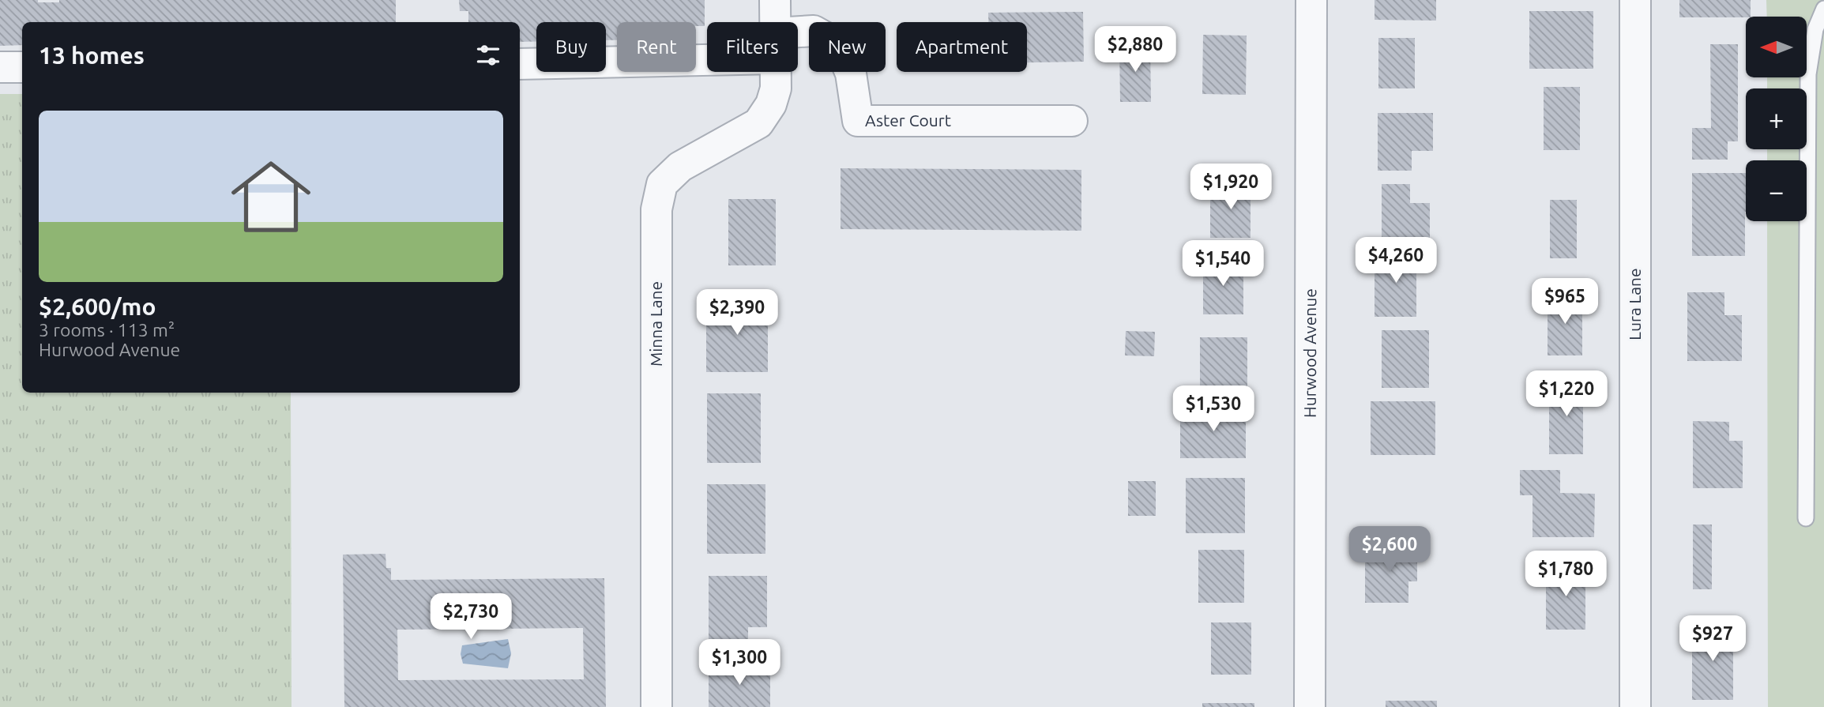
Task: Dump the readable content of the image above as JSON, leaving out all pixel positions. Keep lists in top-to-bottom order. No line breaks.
{"streets":{"street":["Aster Court","Lura Lane","Minna Lane","Hurwood Avenue"]},"north":"left","page":{"map_buttons":["+","−"],"chip":["Buy","Rent","Filters","New","Apartment"],"heading":"13 homes","price":["$2,880","$1,920","$4,260","$1,540","$965","$2,390","$1,220","$1,530","$2,600","$1,780","$2,730","$927","$1,300"],"list":[{"name":"$2,600/mo","note":"3 rooms · 113 m² · Hurwood Avenue"}]}}
